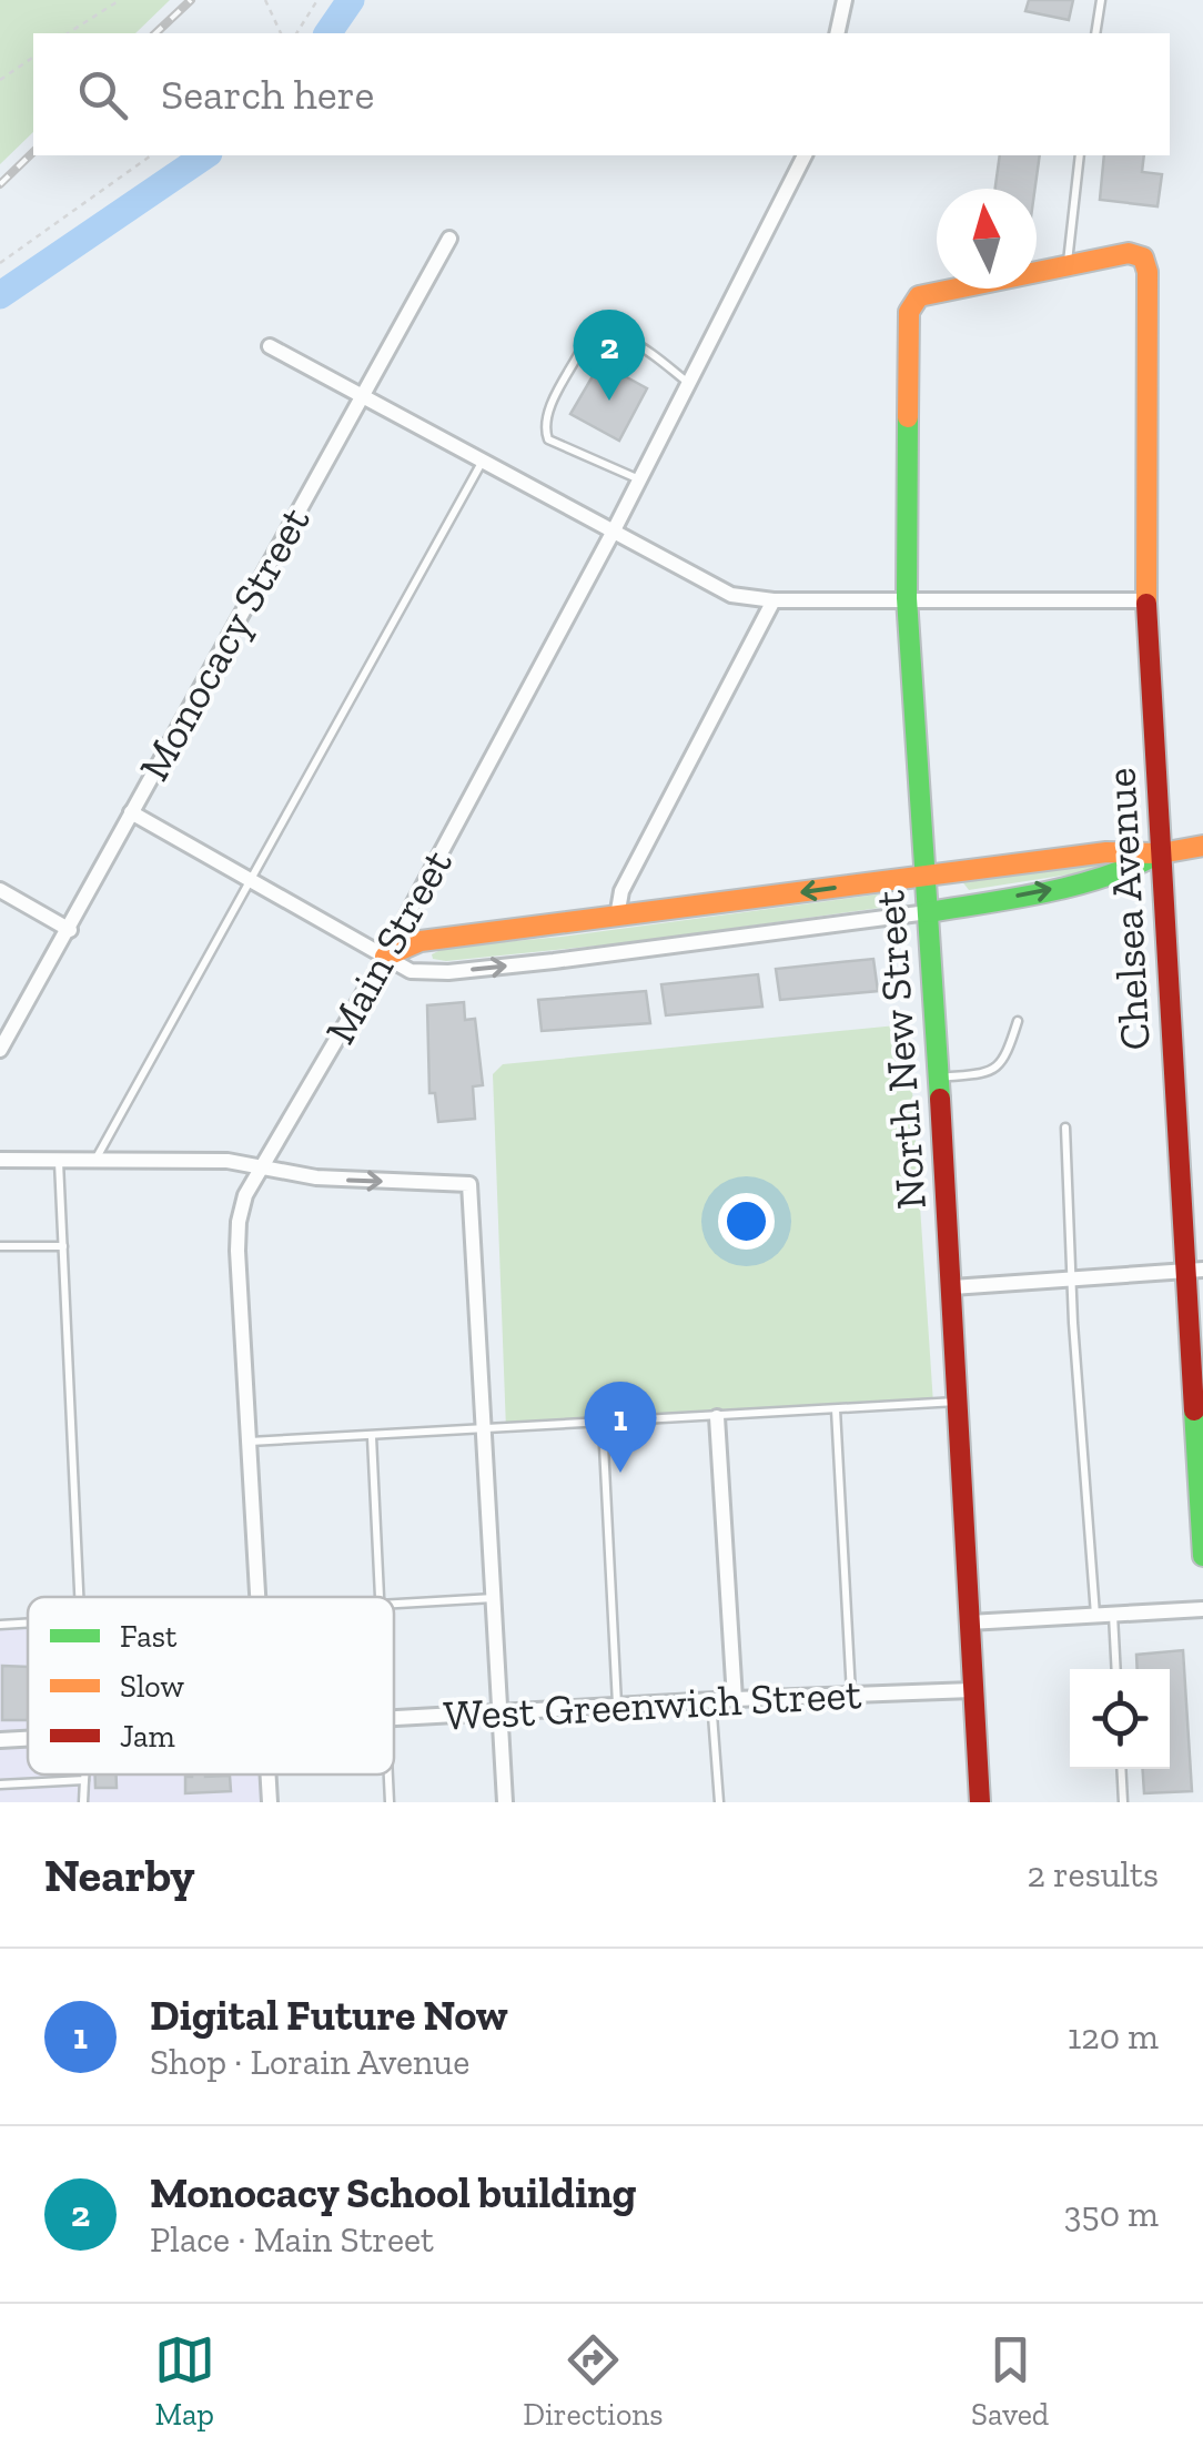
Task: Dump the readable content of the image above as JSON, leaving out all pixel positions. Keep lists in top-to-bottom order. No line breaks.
{"streets":{"street":["Monocacy Street","Chelsea Avenue","Main Street","North New Street","West Greenwich Street"]},"crossings":[["Chelsea Avenue","North New Street"],["North New Street","West Greenwich Street"]],"legend":["Fast","Slow","Jam"],"north":"top","page":{"search":"Search here","pins":["2","1"],"heading":["Nearby","2 results"],"list":[{"mark":"1","name":"Digital Future Now","note":"Shop · Lorain Avenue","value":"120 m"},{"mark":"2","name":"Monocacy School building","note":"Place · Main Street","value":"350 m"}],"nav":["Map","Directions","Saved"]}}
